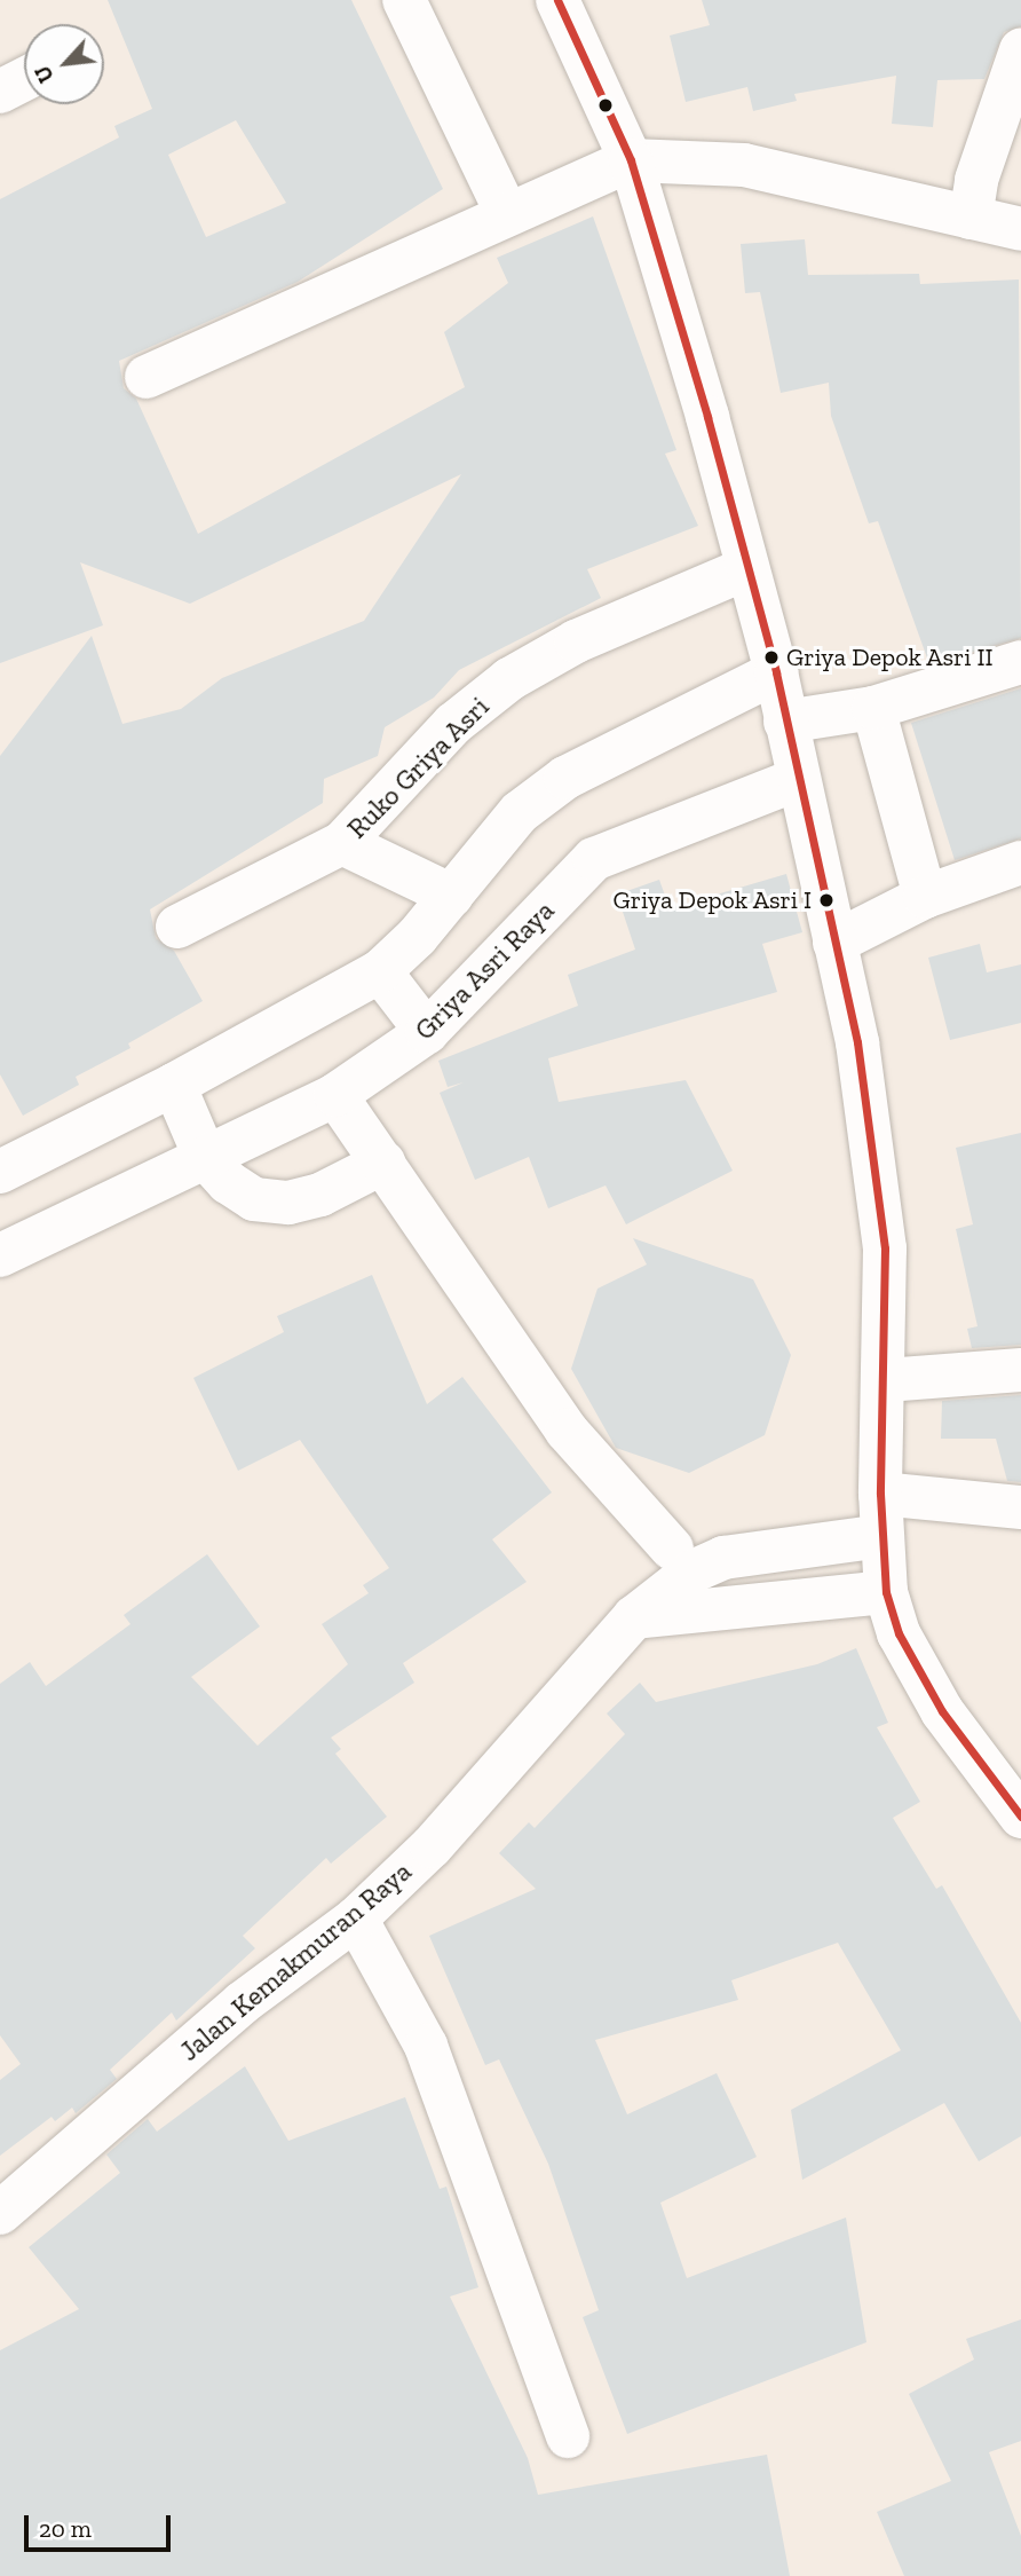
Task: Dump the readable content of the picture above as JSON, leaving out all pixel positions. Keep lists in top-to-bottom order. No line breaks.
{"streets":{"street":["Ruko Griya Asri","Griya Asri Raya","Jalan Kemakmuran Raya"]},"places":["Griya Depok Asri II","Griya Depok Asri I"],"scale_bar":"20 m","north":"bottom left"}
